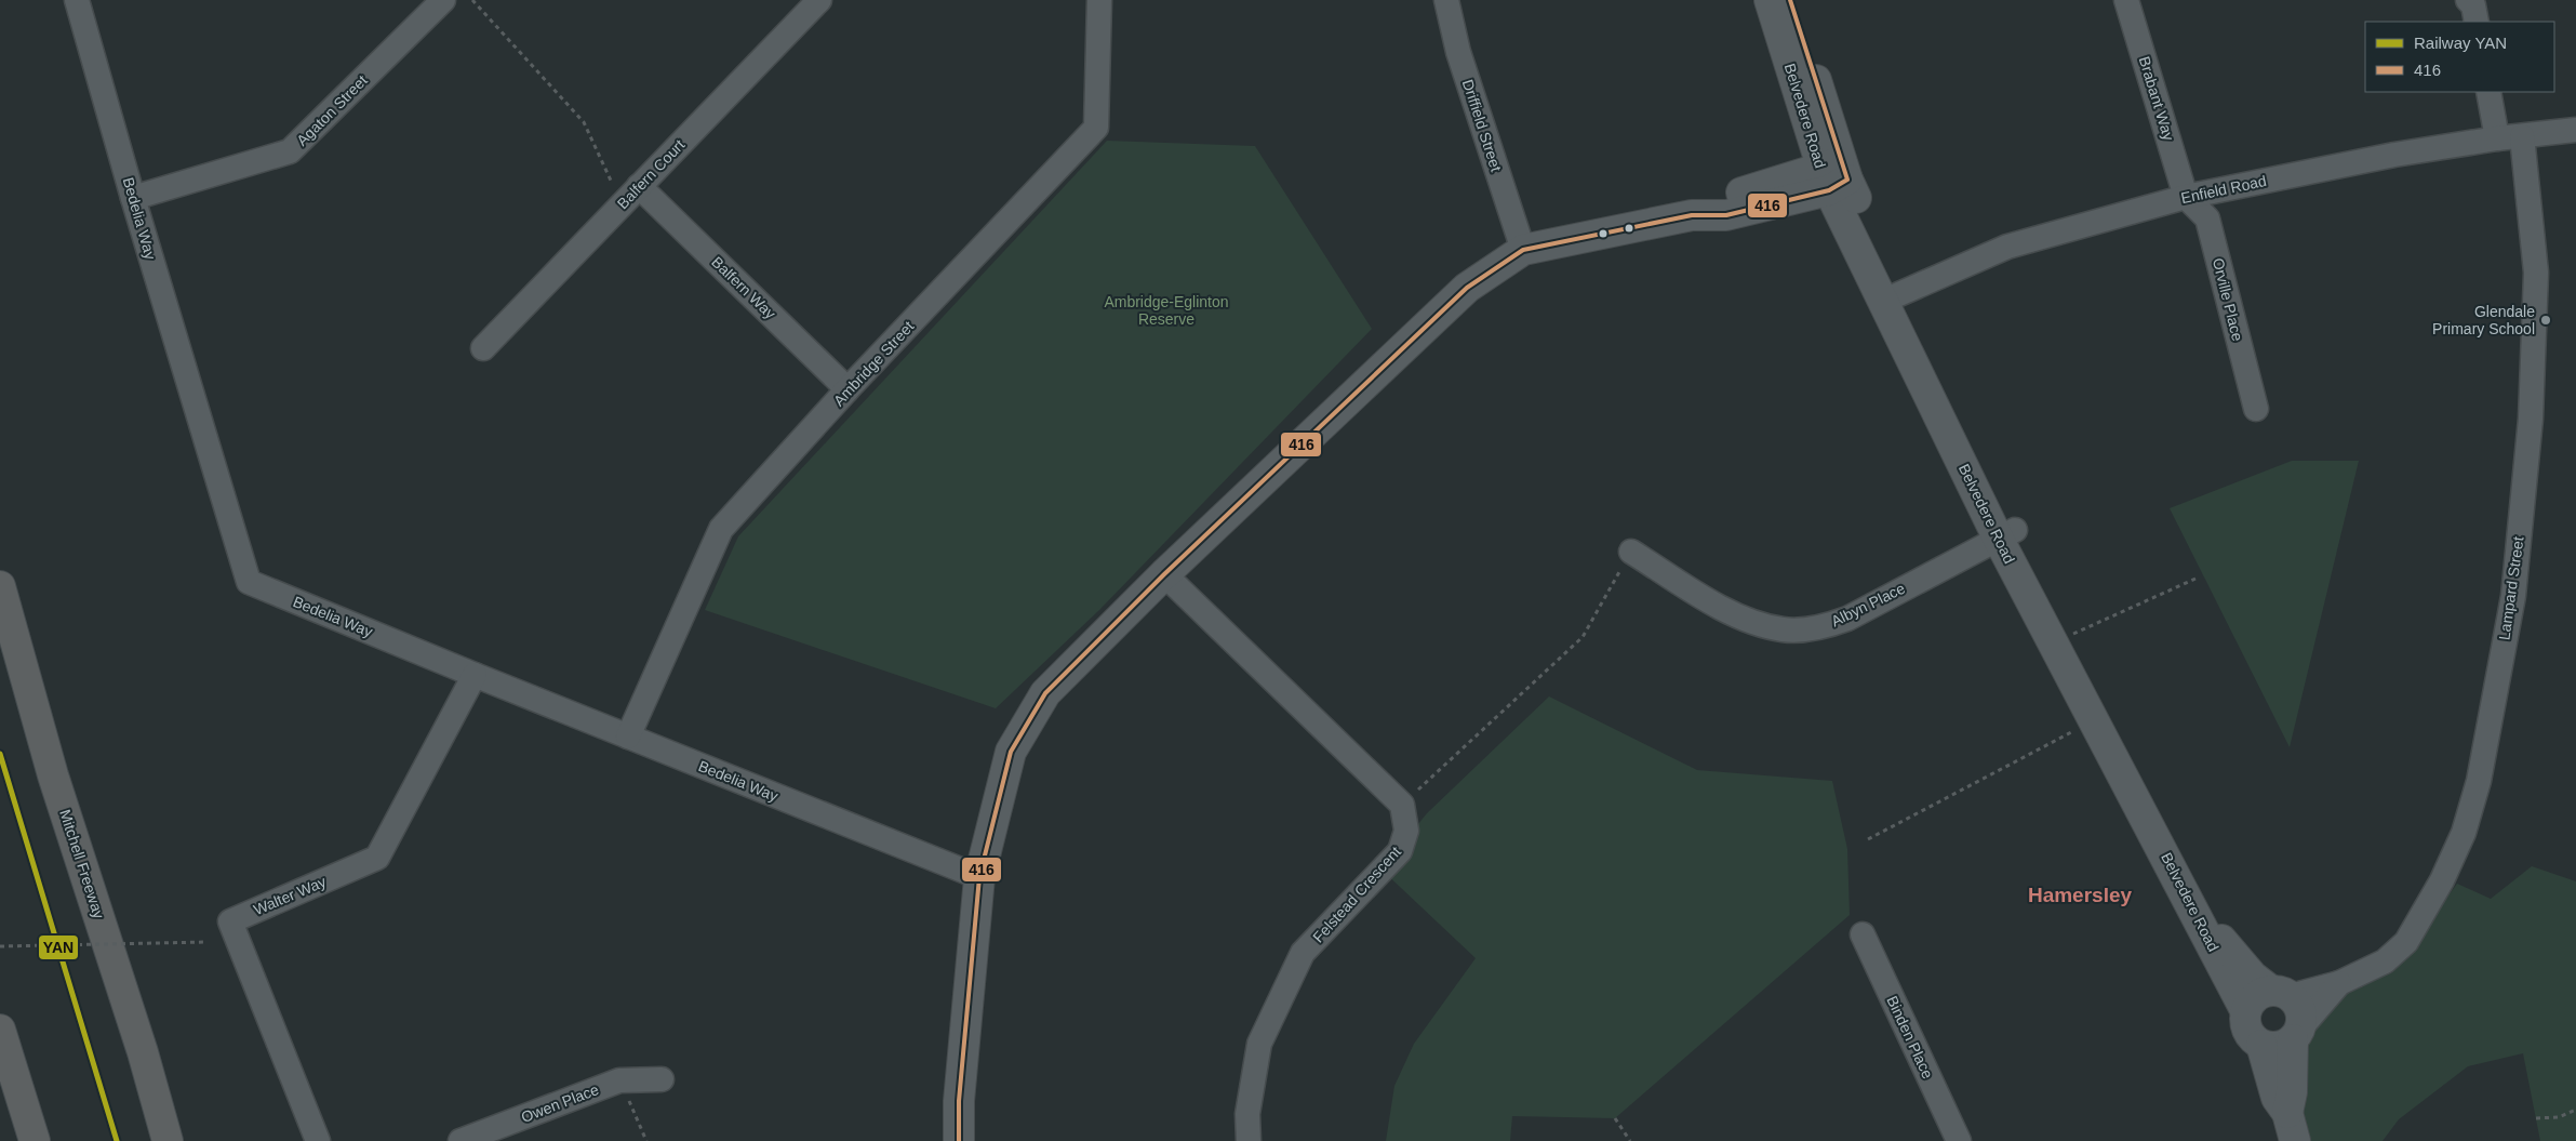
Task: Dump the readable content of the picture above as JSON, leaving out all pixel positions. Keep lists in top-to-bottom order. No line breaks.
{"streets":{"highway":["Mitchell Freeway"],"street":["Brabant Way","Agaton Street","Belvedere Road","Driffield Street","Balfern Court","Enfield Road","Bedelia Way","Balfern Way","Orville Place","Ambridge Street","Lampard Street","Albyn Place","Felstead Crescent","Walter Way","Binden Place","Owen Place"]},"crossings":[["Brabant Way","Enfield Road"],["Brabant Way","Orville Place"],["Agaton Street","Bedelia Way"],["Belvedere Road","Enfield Road"],["Belvedere Road","Lampard Street"],["Belvedere Road","Albyn Place"],["Balfern Court","Balfern Way"],["Enfield Road","Orville Place"],["Enfield Road","Lampard Street"],["Bedelia Way","Ambridge Street"],["Bedelia Way","Walter Way"],["Balfern Way","Ambridge Street"]],"districts":["Hamersley"],"parks":["Ambridge-Eglinton Reserve"],"places":["Glendale Primary School"],"lines":["transit line 416","rail line YAN"],"legend":["Railway YAN","416"]}
